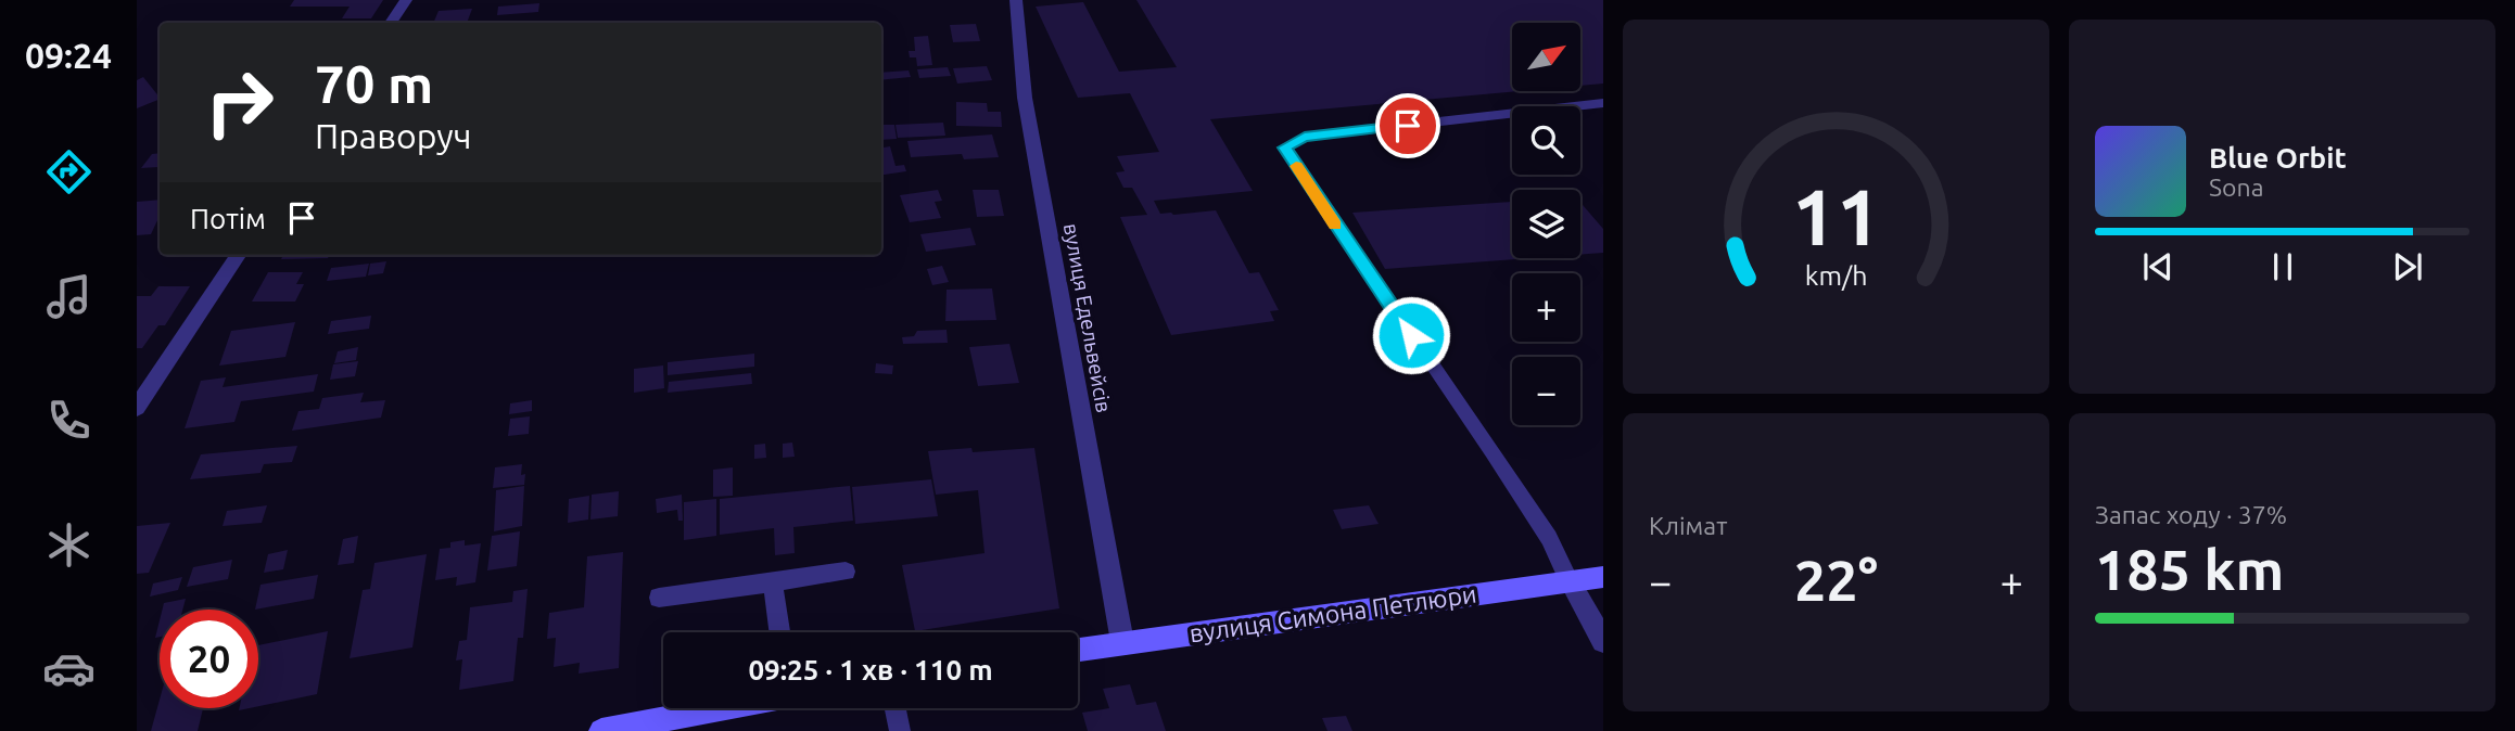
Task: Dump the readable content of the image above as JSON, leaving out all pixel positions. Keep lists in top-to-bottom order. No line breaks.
{"streets":{"street":["вулиця Едельвейсів","вулиця Симона Петлюри"]},"crossings":[["вулиця Едельвейсів","вулиця Симона Петлюри"]],"north":"top right","page":{"tabs":"09:24","map_buttons":["+","−"],"turn":["70 m","Праворуч"],"song":["Blue Orbit","Sona"],"then":"Потім","tile":["Клімат",["Запас ходу · 37%","185 km"]],"heat":["−","22°","+"],"limit":"20","trip":"09:25 · 1 хв · 110 m","gauge":["11","km/h"]}}
